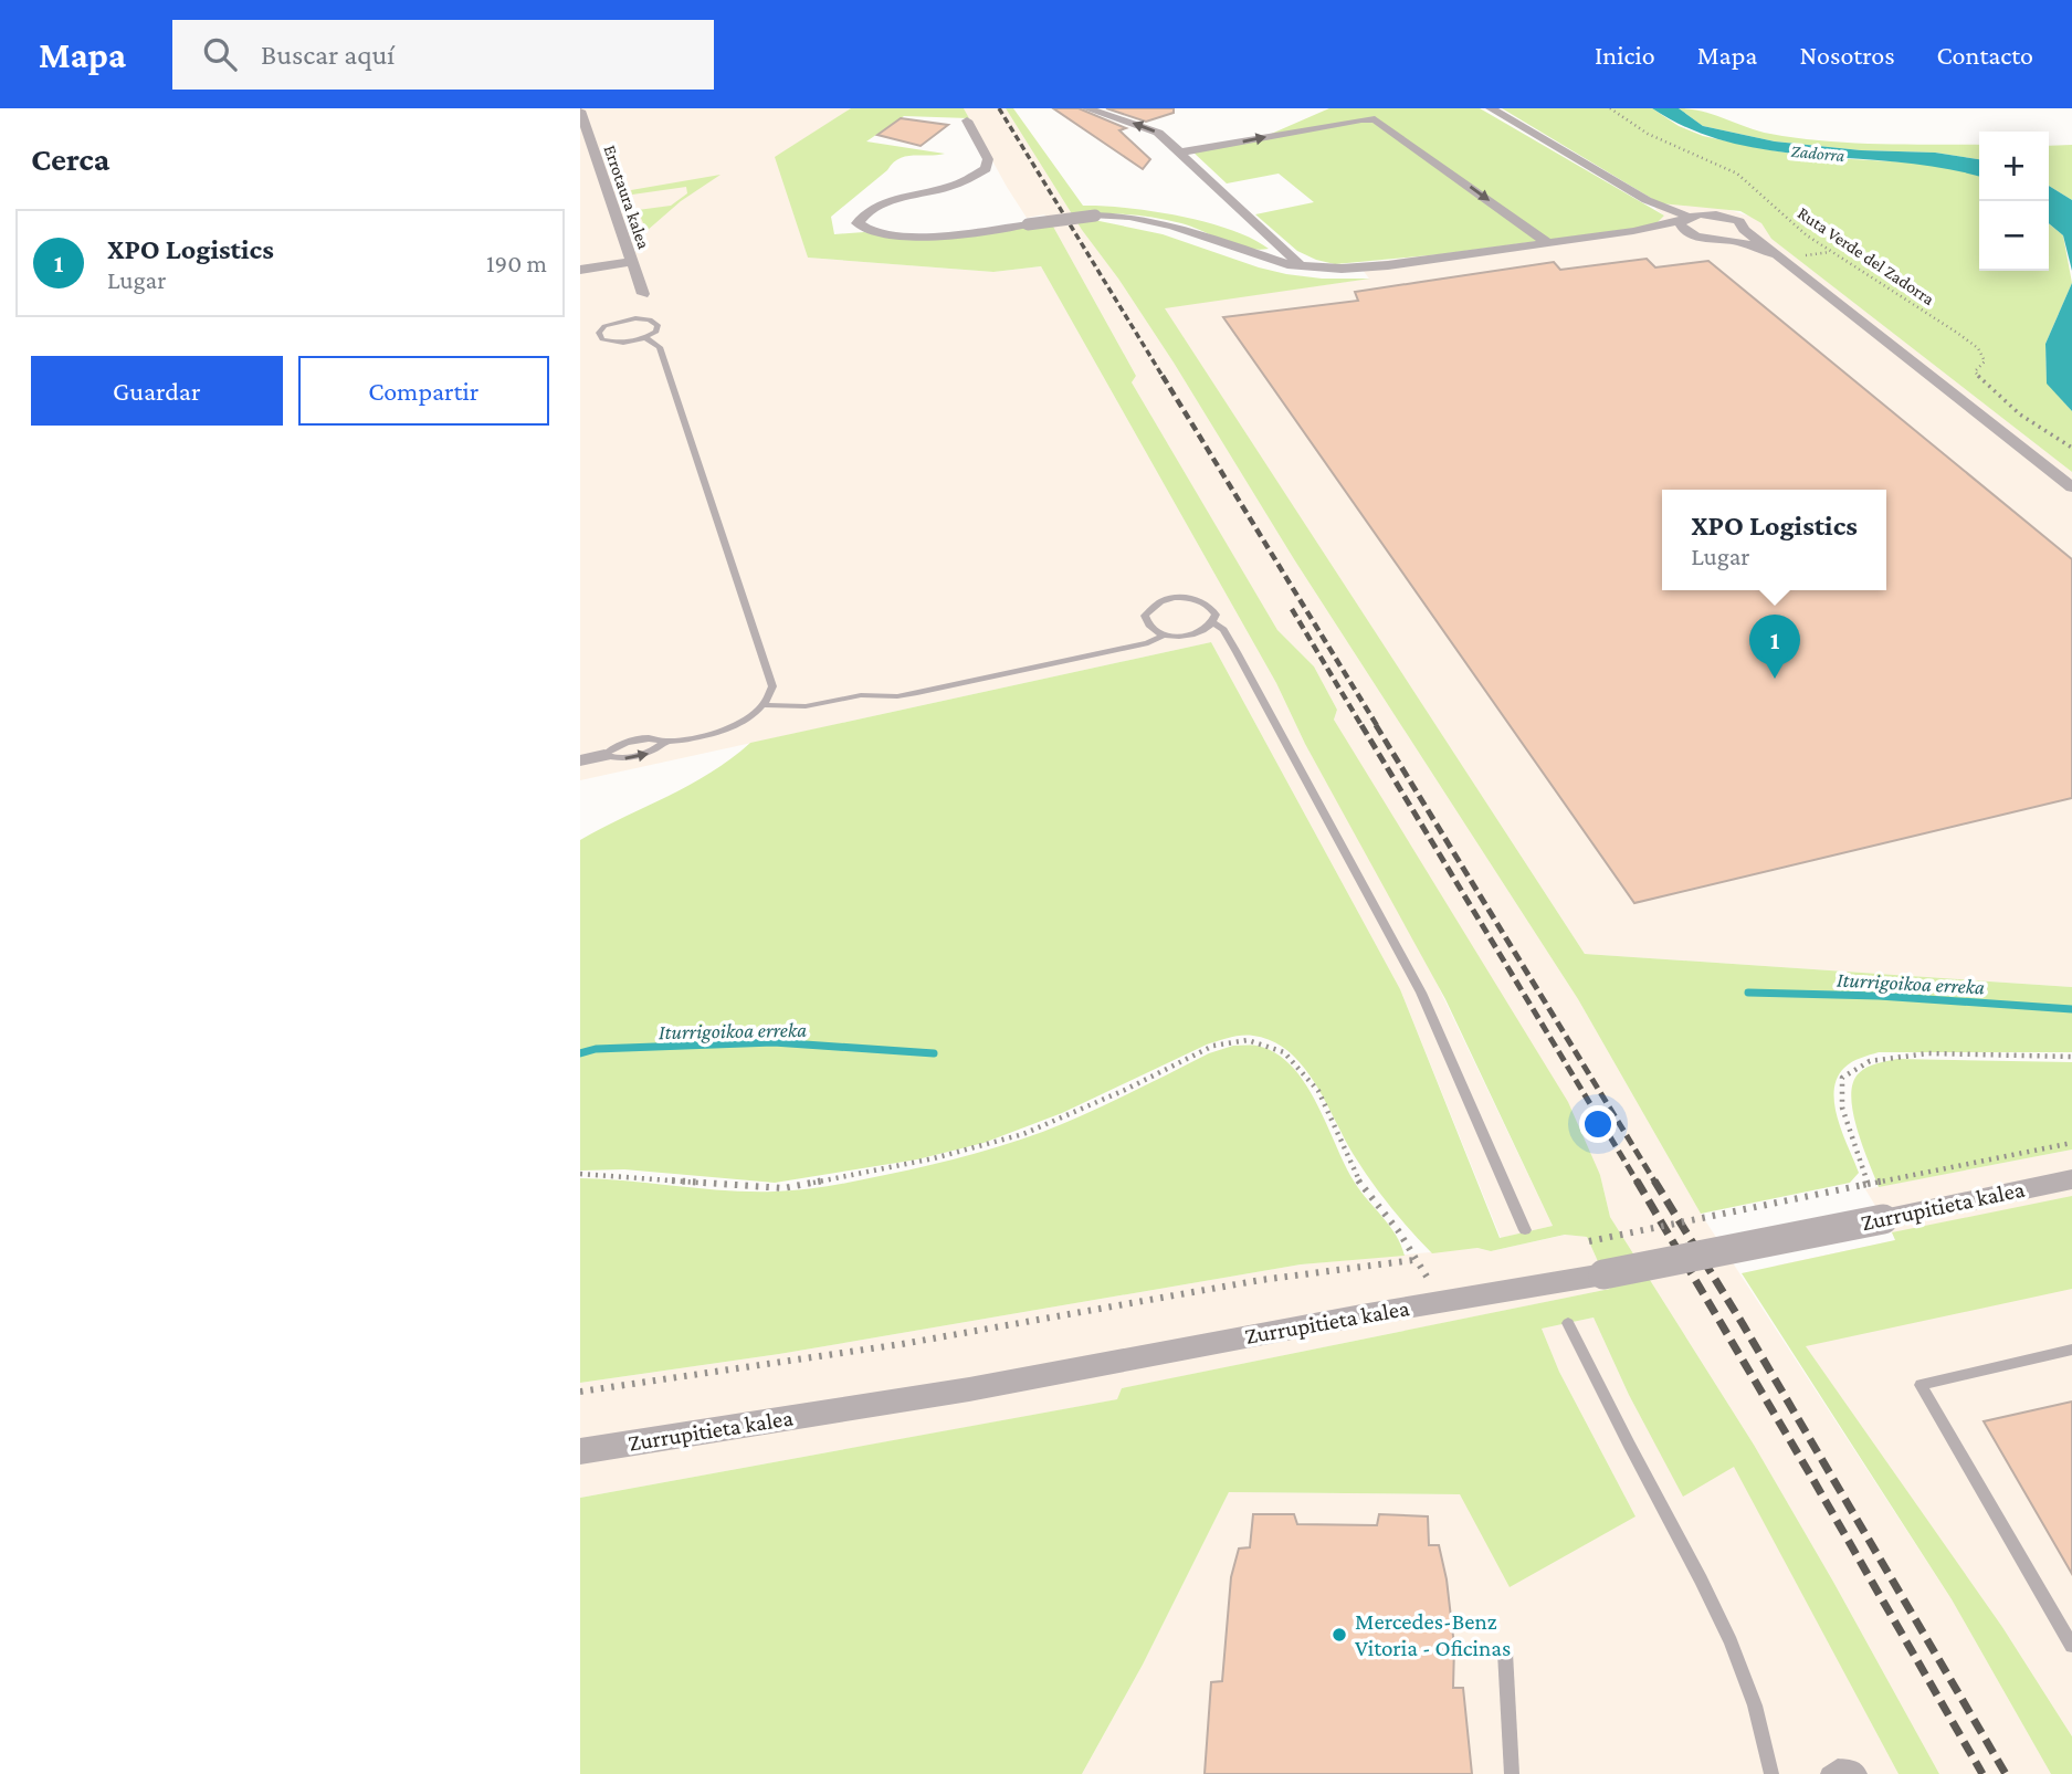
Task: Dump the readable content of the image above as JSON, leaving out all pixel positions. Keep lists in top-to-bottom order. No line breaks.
{"streets":{"street":["Errotaura kalea","Zurrupitieta kalea"],"path":["Ruta Verde del Zadorra"]},"water":["Zadorra","Iturrigoikoa erreka"],"places":["Mercedes-Benz Vitoria - Oficinas"],"page":{"header":"Mapa","search":"Buscar aquí","nav":["Inicio","Mapa","Nosotros","Contacto"],"heading":"Cerca","map_buttons":["+","−"],"list":[{"mark":"1","name":"XPO Logistics","note":"Lugar","value":"190 m"}],"buttons":["Guardar","Compartir"],"popup":["XPO Logistics","Lugar"],"pins":"1"}}
